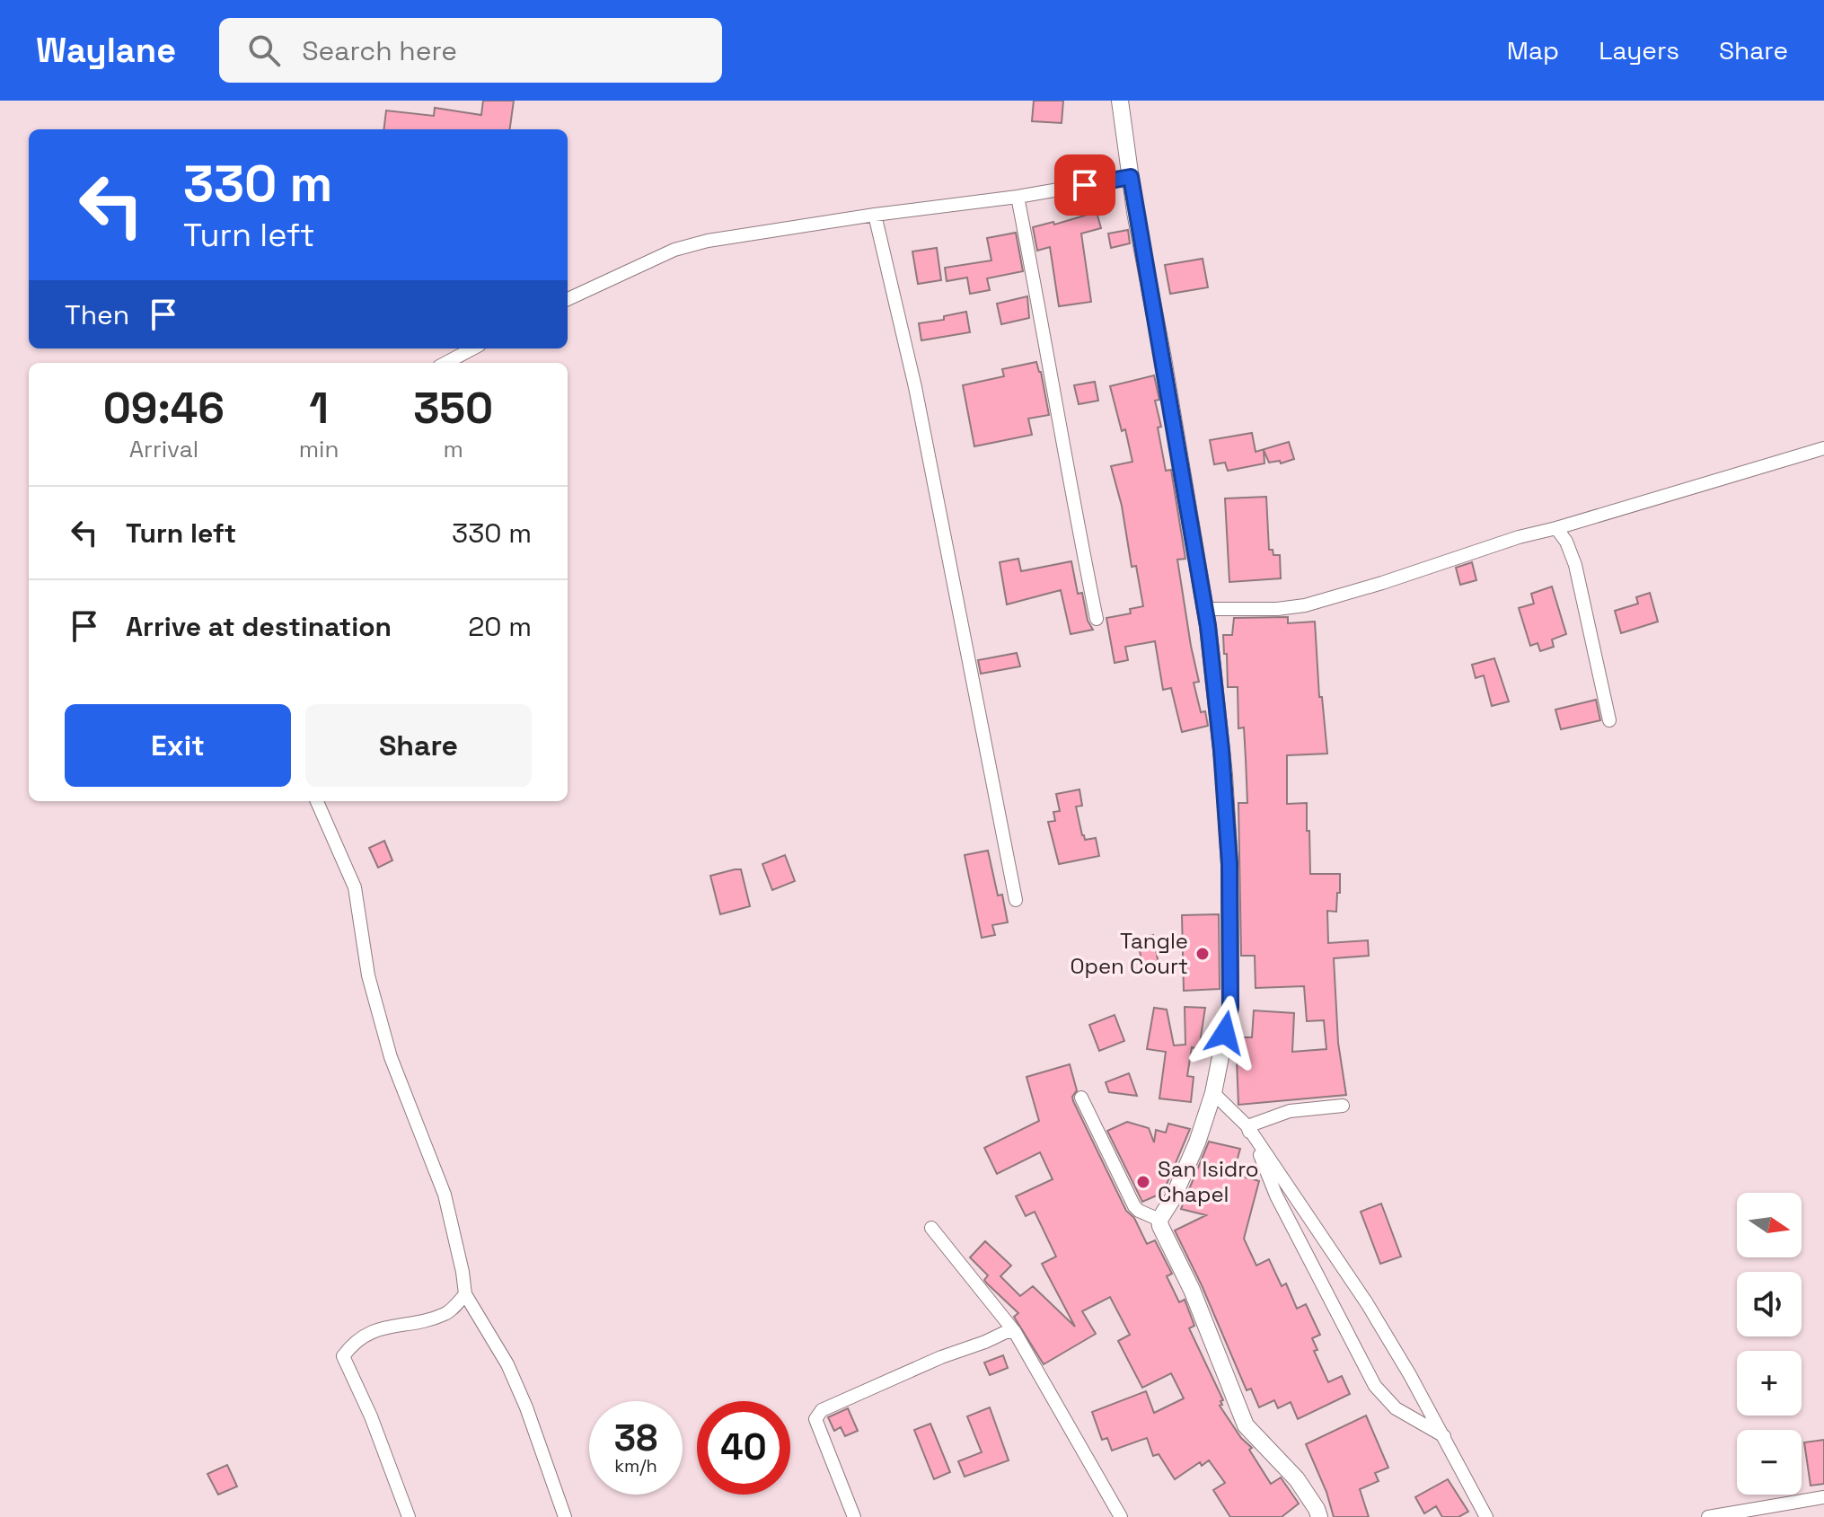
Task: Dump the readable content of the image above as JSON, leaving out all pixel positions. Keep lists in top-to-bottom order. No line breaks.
{"places":["Tangle Open Court","San Isidro Chapel"],"north":"right","page":{"header":"Waylane","search":"Search here","nav":["Map","Layers","Share"],"turn":["330 m","Turn left"],"then":"Then","eta":["09:46","Arrival","1","min","350","m"],"list":[{"name":"Turn left","value":"330 m"},{"name":"Arrive at destination","value":"20 m"}],"buttons":["Exit","Share"],"map_buttons":["+","−"],"speed":"38 km/h","limit":"40"}}
